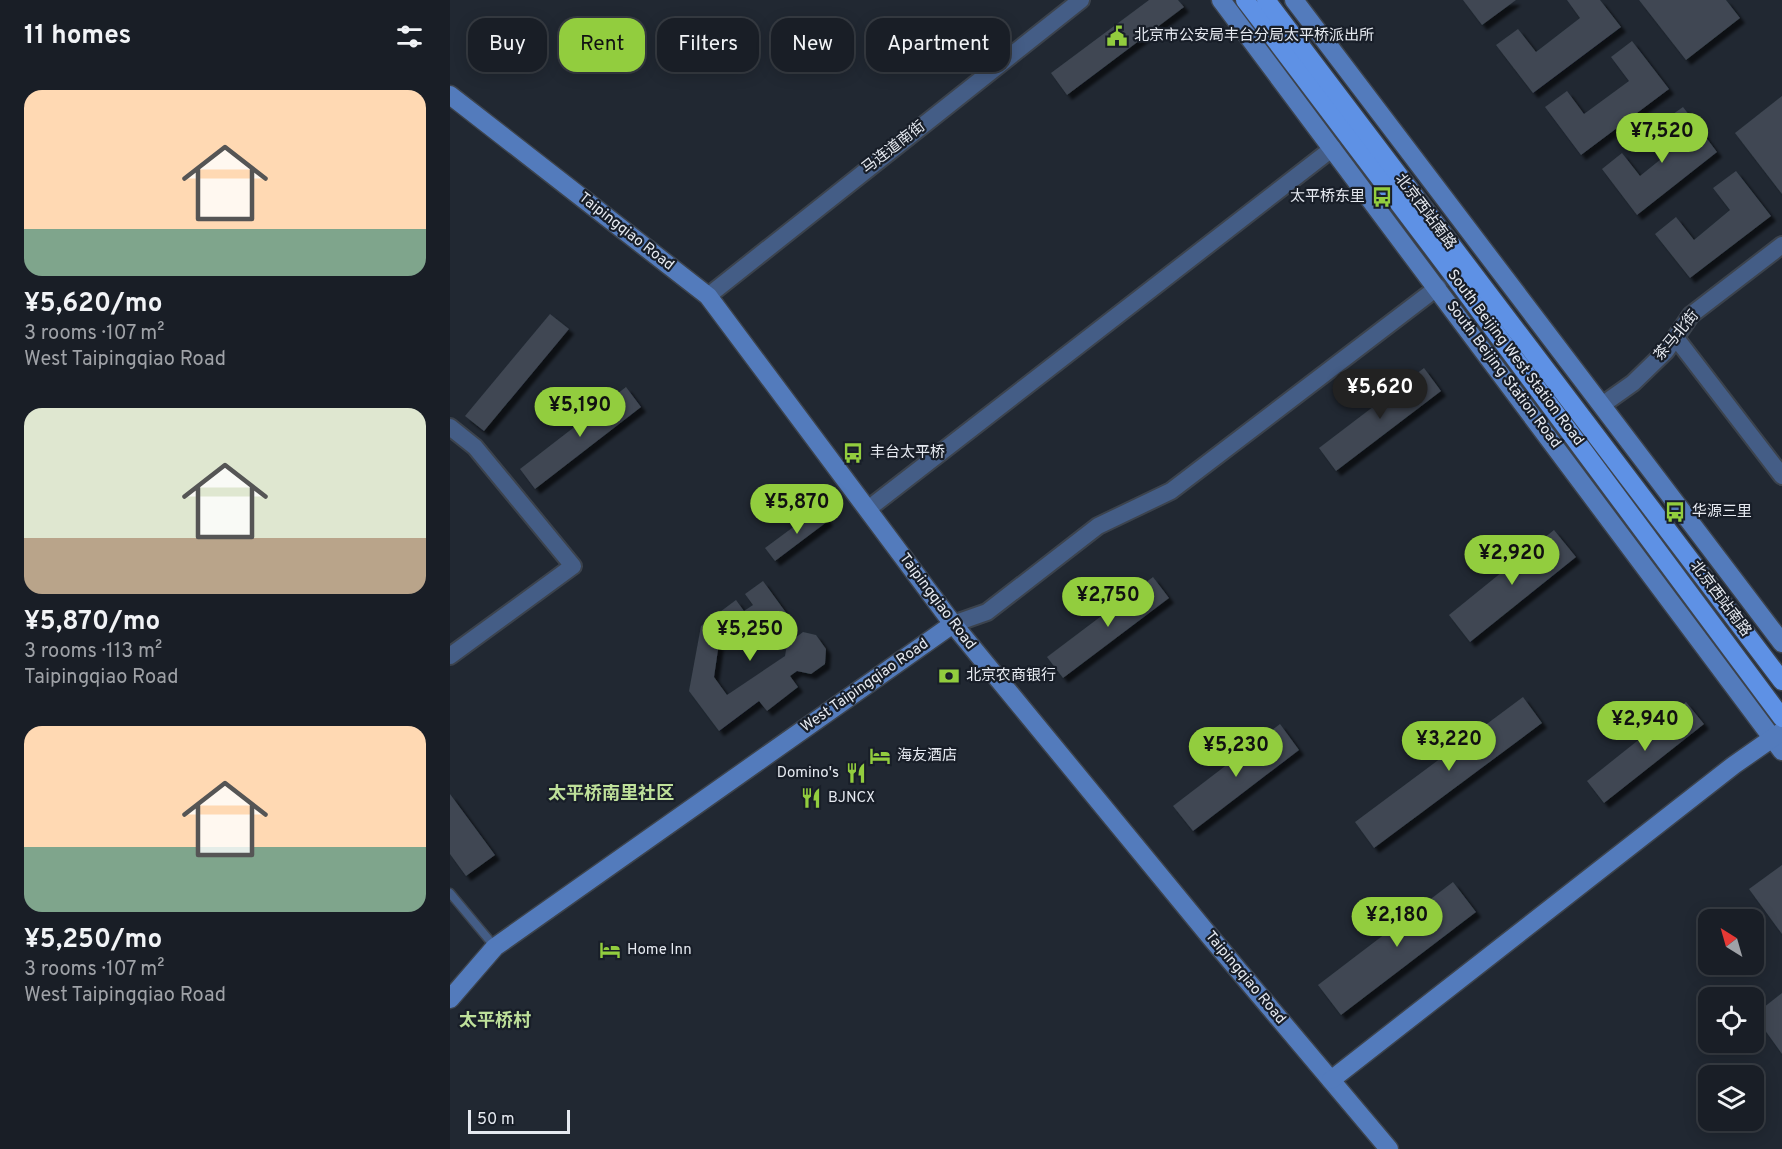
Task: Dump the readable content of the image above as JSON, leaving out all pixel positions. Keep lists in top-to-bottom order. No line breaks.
{"streets":{"main road":["北京西站南路","South Beijing West Station Road"],"street":["马连道南街","Taipingqiao Road","茶马北街","South Beijing Station Road","West Taipingqiao Road"]},"crossings":[["马连道南街","Taipingqiao Road"],["Taipingqiao Road","West Taipingqiao Road"],["South Beijing Station Road","West Taipingqiao Road"]],"districts":["太平桥南里社区","太平桥村"],"places":{"public building":["北京市公安局丰台分局太平桥派出所"],"bus stop":["太平桥东里","丰台太平桥","华源三里"],"bank":["北京农商银行"],"hotel":["海友酒店","Home Inn"],"restaurant":["Domino's","BJNCX"]},"scale_bar":"50 m","north":"top left","page":{"heading":"11 homes","chip":["Buy","Rent","Filters","New","Apartment"],"list":[{"name":"¥5,620/mo","note":"3 rooms · 107 m² · West Taipingqiao Road"},{"name":"¥5,870/mo","note":"3 rooms · 113 m² · Taipingqiao Road"},{"name":"¥5,250/mo","note":"3 rooms · 107 m² · West Taipingqiao Road"}],"price":["¥7,520","¥5,620","¥5,190","¥5,870","¥2,920","¥2,750","¥5,250","¥2,940","¥3,220","¥5,230","¥2,180"],"scale":"50 m"}}
